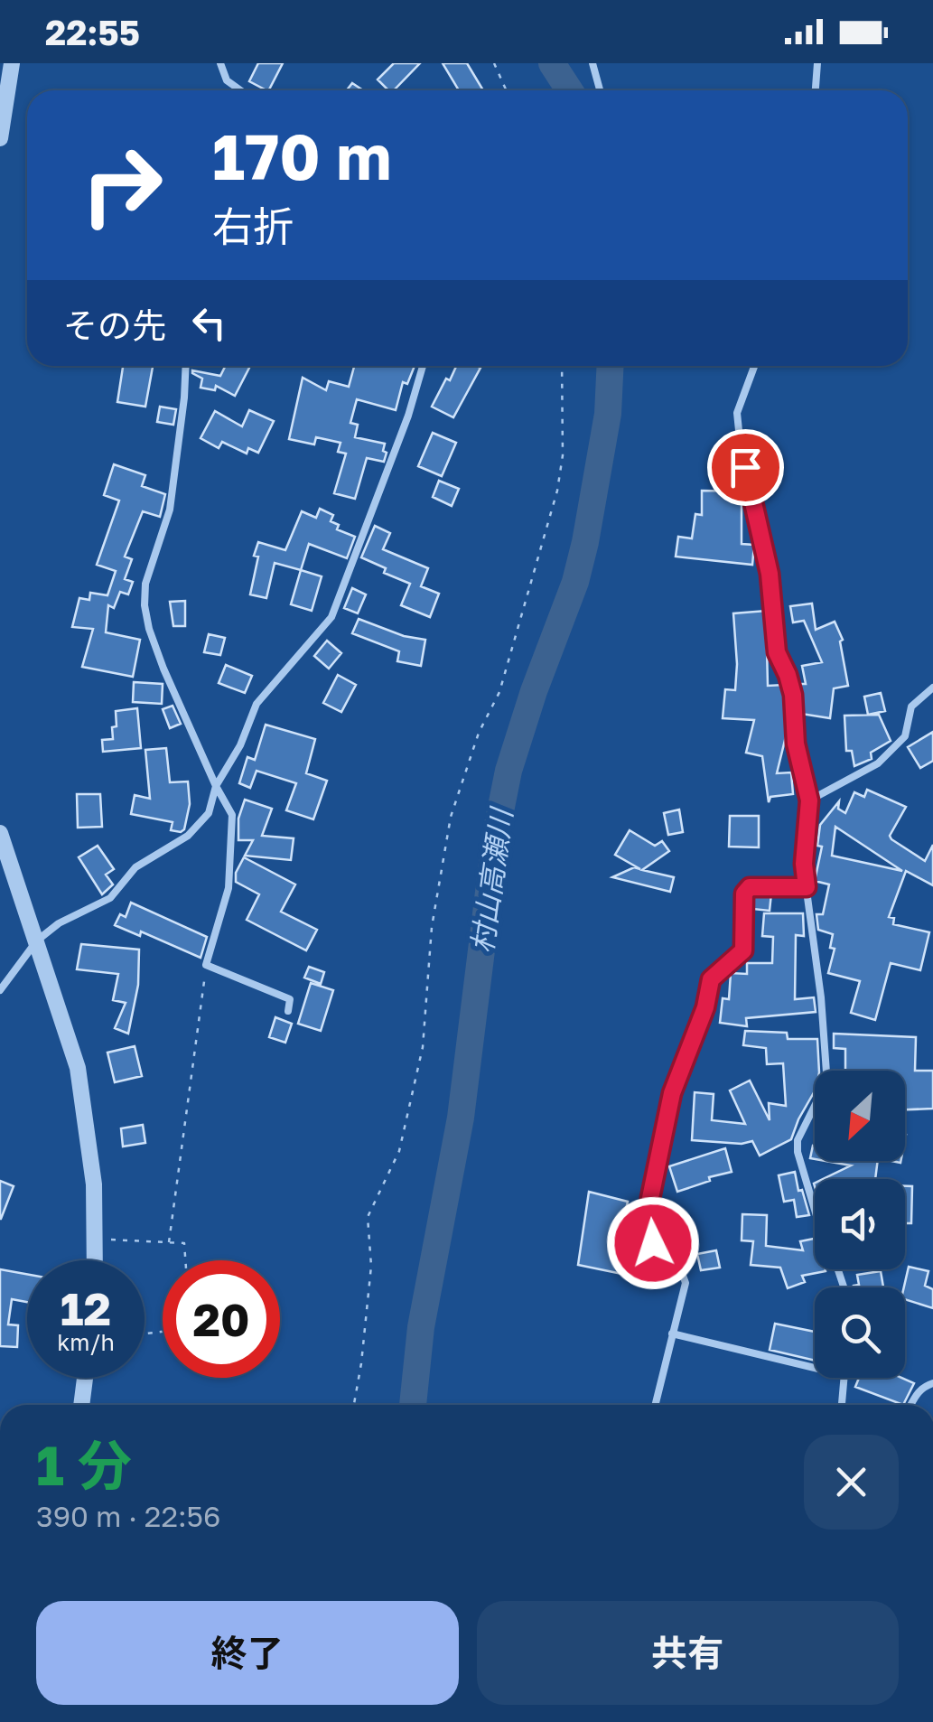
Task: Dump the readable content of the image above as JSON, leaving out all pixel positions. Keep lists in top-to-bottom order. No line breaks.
{"water":["村山高瀬川"],"north":"bottom left","page":{"status":"22:55","turn":["170 m","右折"],"then":"その先","speed":"12 km/h","limit":"20","heading":["1 分","390 m · 22:56"],"buttons":["終了","共有"]}}
